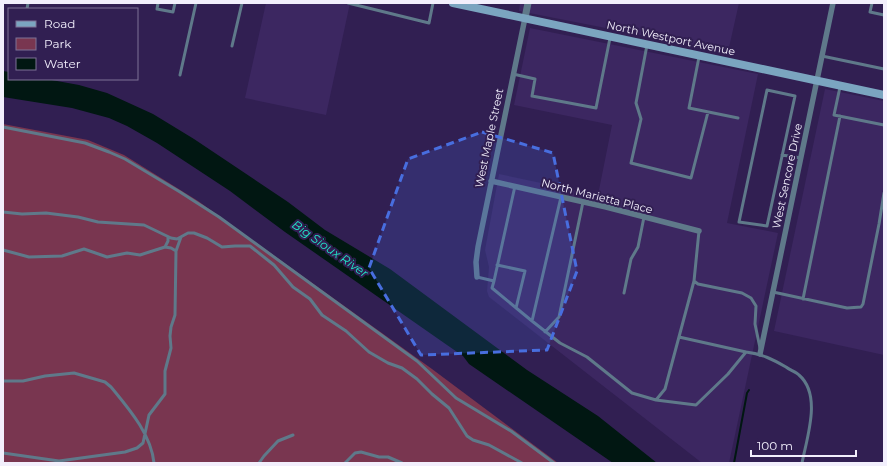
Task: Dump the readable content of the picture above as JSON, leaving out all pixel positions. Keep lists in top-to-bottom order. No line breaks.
{"streets":{"main road":["North Westport Avenue"],"street":["West Maple Street","West Sencore Drive","North Marietta Place"]},"crossings":[["North Westport Avenue","West Maple Street"],["North Westport Avenue","West Sencore Drive"],["West Maple Street","North Marietta Place"]],"water":["Big Sioux River"],"legend":["Road","Park","Water"],"scale_bar":"100 m"}
